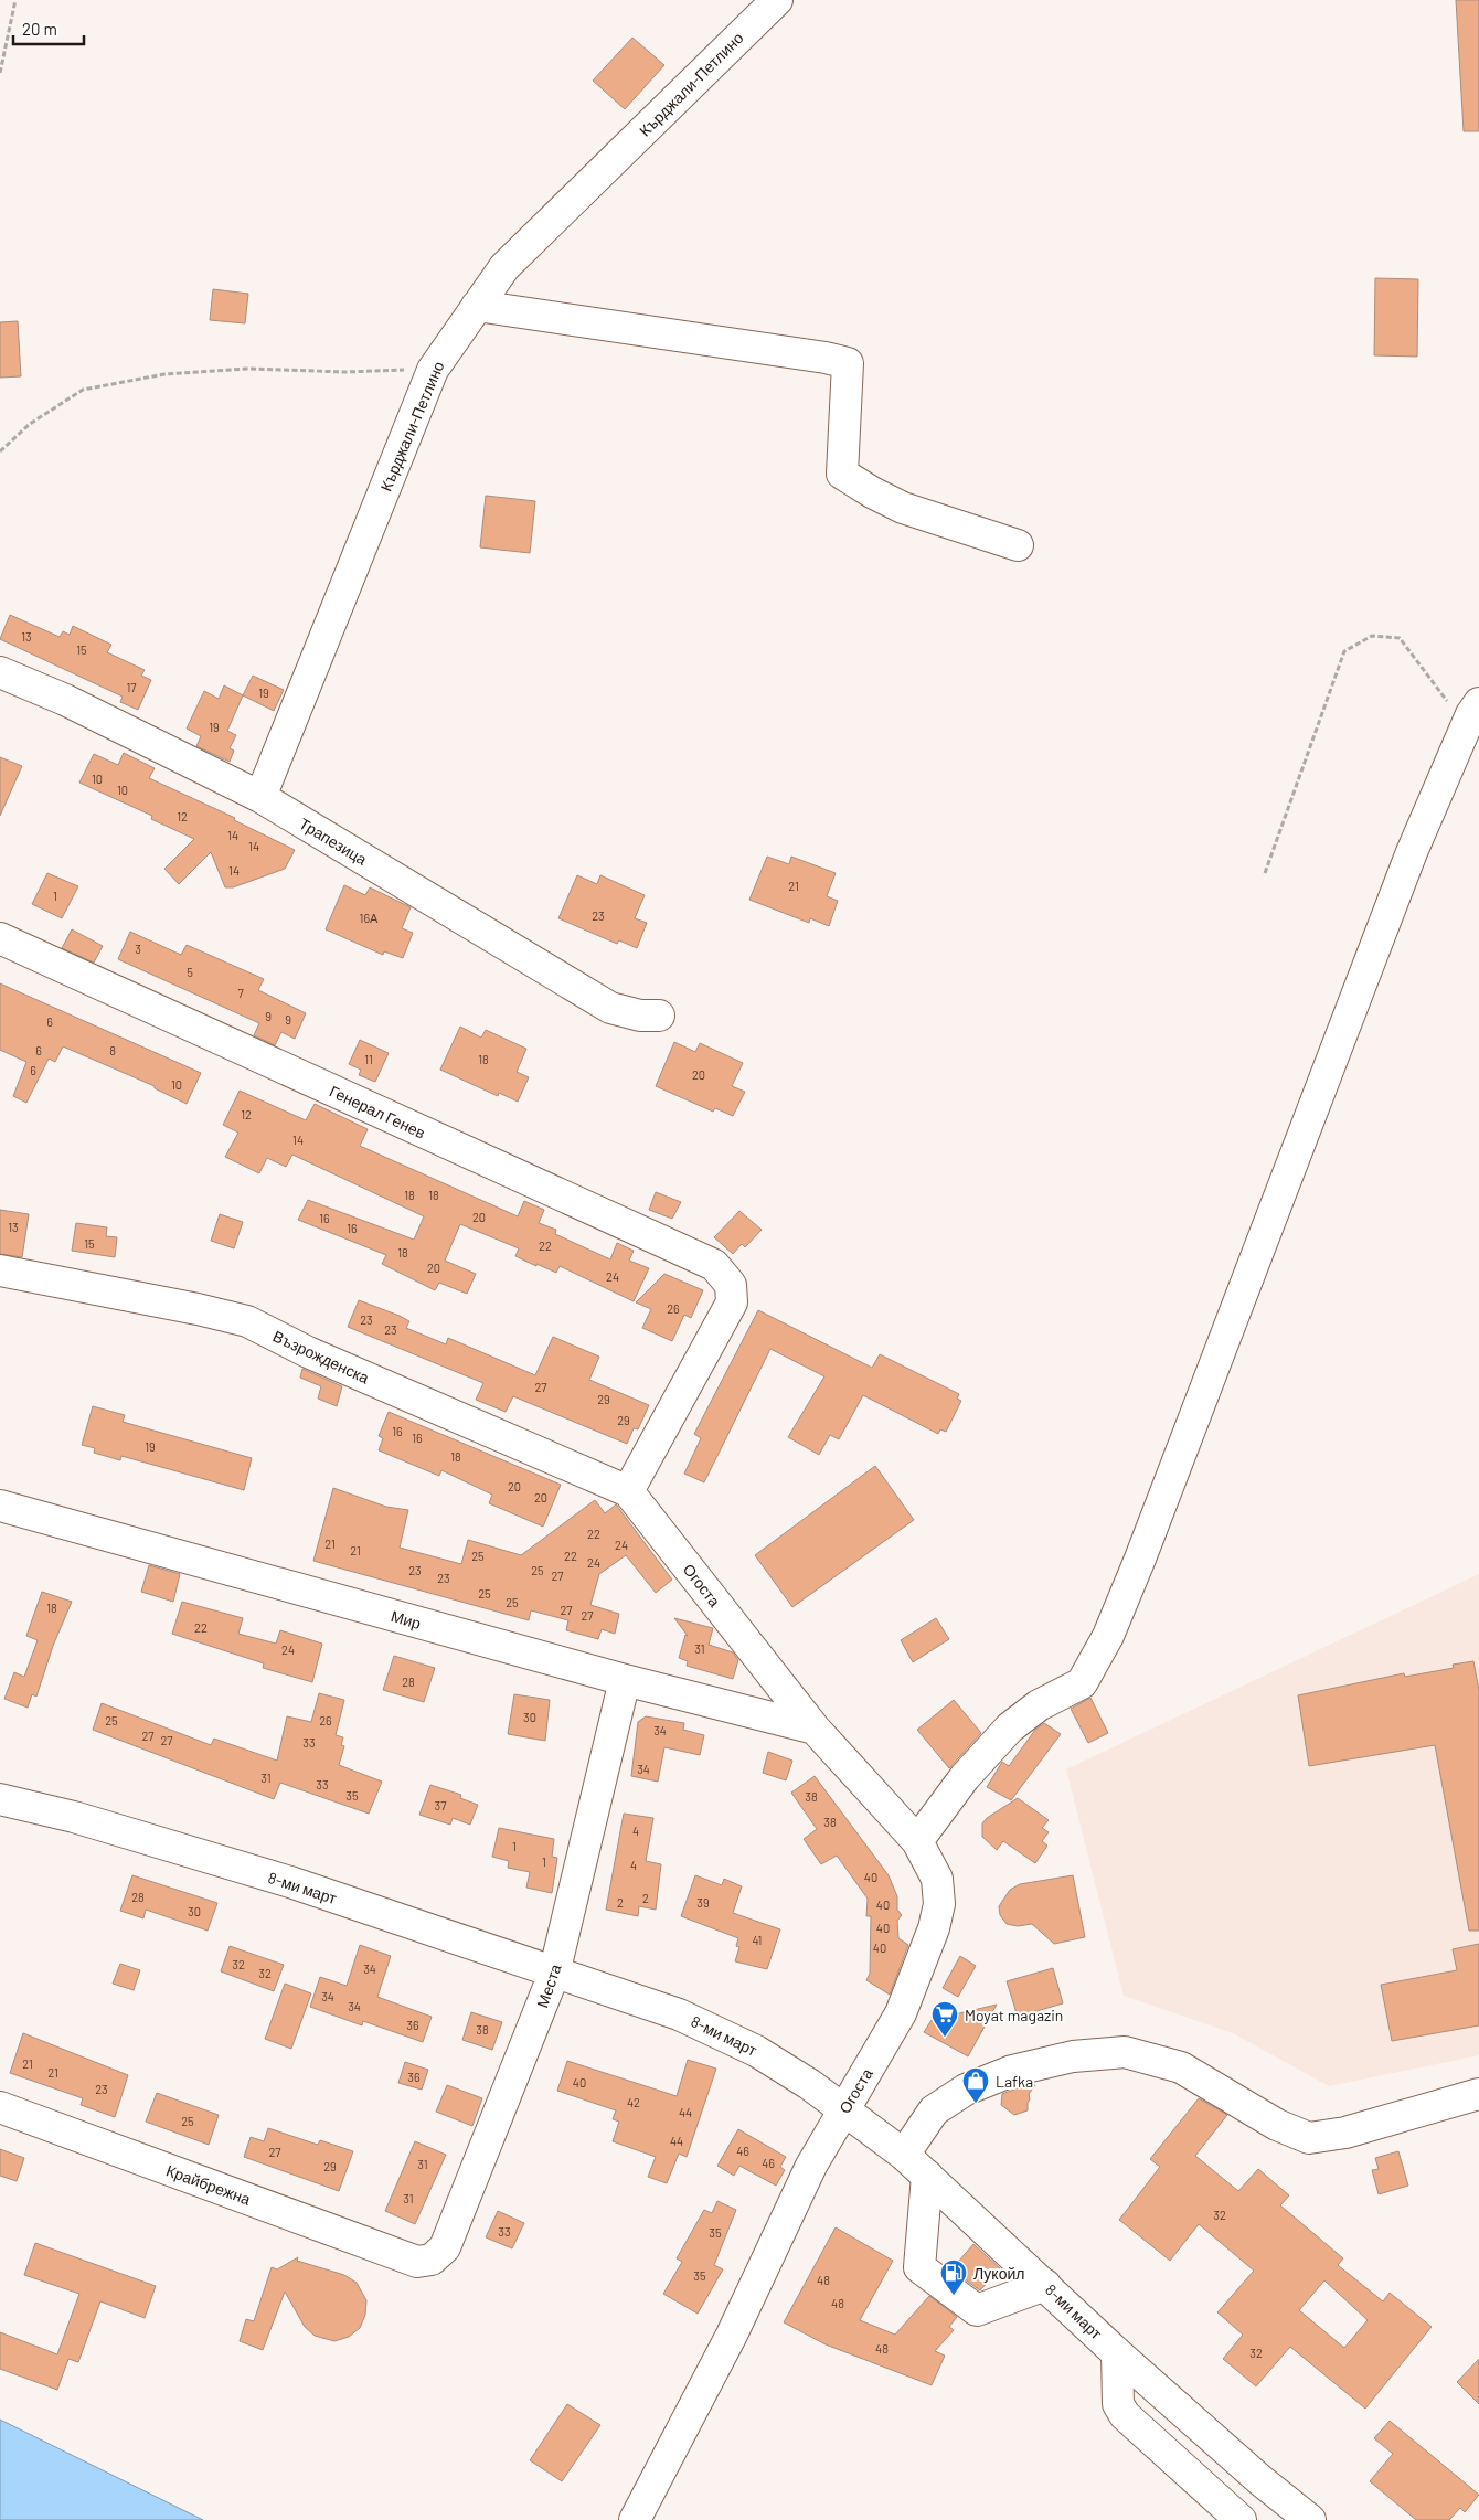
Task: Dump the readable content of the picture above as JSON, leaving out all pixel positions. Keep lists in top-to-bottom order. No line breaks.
{"streets":{"street":["Кърджали-Петлино","Трапезица","Генерал Генев","Възрожденска","Огоста","Мир","8-ми март","Места","Крайбрежна"]},"crossings":[["Кърджали-Петлино","Трапезица"],["Генерал Генев","Възрожденска"],["Генерал Генев","Огоста"],["Възрожденска","Огоста"],["Огоста","Мир"],["Огоста","8-ми март"],["Мир","Места"],["8-ми март","Места"],["Места","Крайбрежна"]],"places":{"supermarket":["Moyat magazin"],"shop":["Lafka"],"fuel station":["Лукойл"]},"house_numbers":["13","15","17","19","19","10","10","12","14","14","14","21","1","23","16А","3","5","7","9","9","6","6","8","11","18","6","20","10","12","14","18","18","20","16","13","16","15","22","18","20","24","26","23","23","27","29","29","16","16","19","18","20","20","22","21","24","21","25","22","24","23","25","27","23","25","25","18","27","27","22","31","24","28","30","25","26","34","27","27","33","34","31","33","35","38","37","38","4","1","1","4","40","28","2","2","39","40","30","40","41","40","32","34","32","34","34","36","38","21","21","36","40","23","42","44","25","44","46","27","46","31","29","31","32","33","35","35","48","48","48","32"],"scale_bar":"20 m"}
